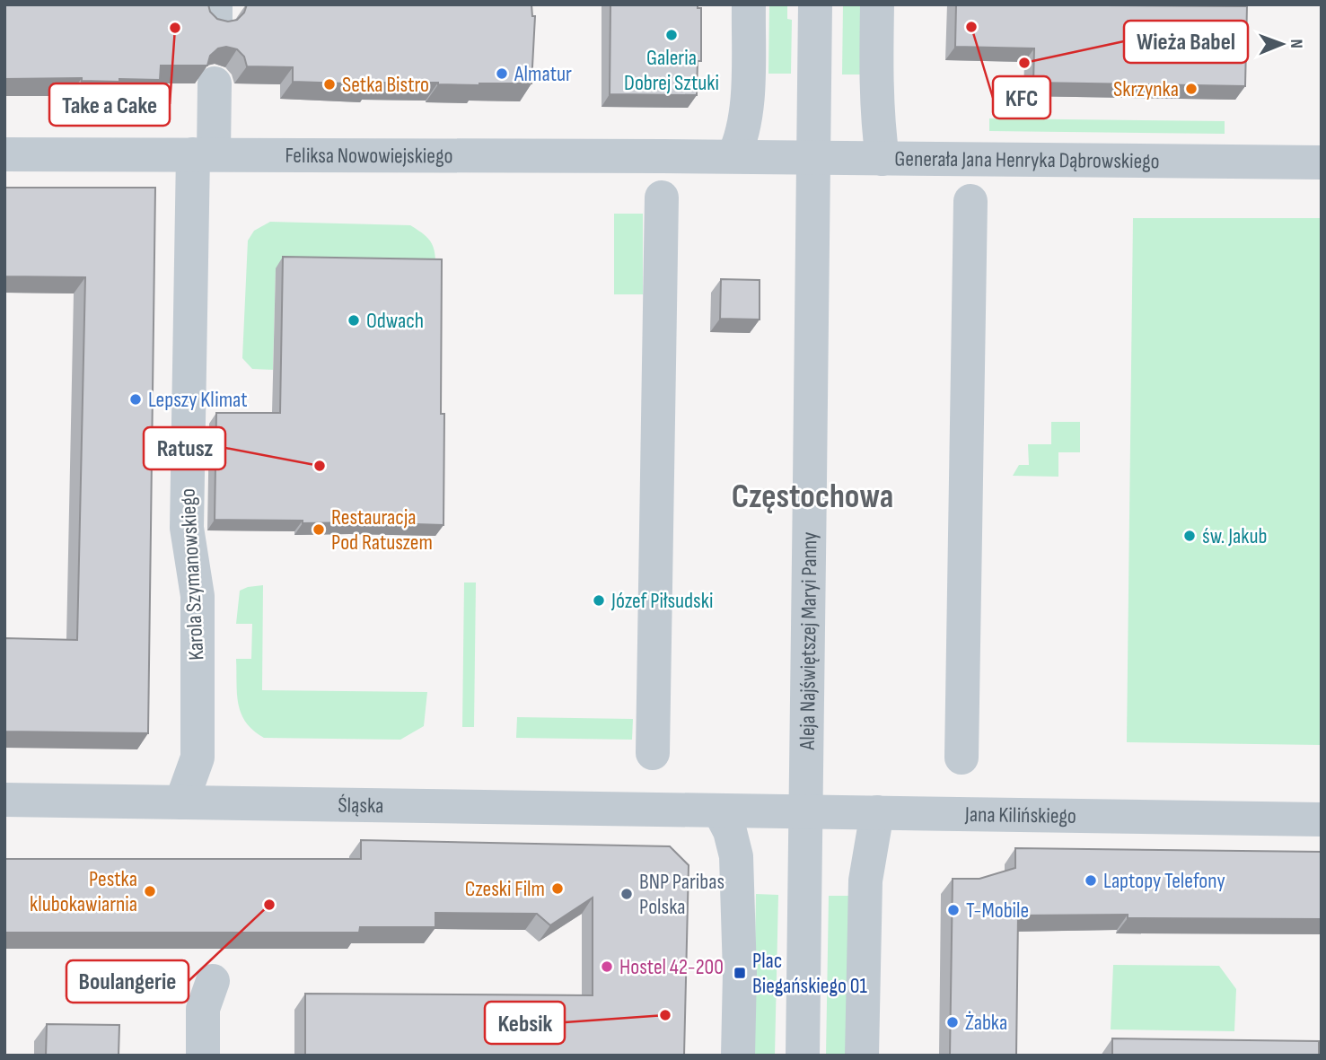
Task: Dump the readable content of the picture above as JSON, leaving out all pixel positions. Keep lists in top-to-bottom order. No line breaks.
{"streets":{"street":["Feliksa Nowowiejskiego","Generała Jana Henryka Dąbrowskiego","Karola Szymanowskiego","Aleja Najświętszej Maryi Panny","Śląska","Jana Kilińskiego"]},"crossings":[["Feliksa Nowowiejskiego","Generała Jana Henryka Dąbrowskiego"],["Feliksa Nowowiejskiego","Karola Szymanowskiego"],["Generała Jana Henryka Dąbrowskiego","Aleja Najświętszej Maryi Panny"],["Karola Szymanowskiego","Śląska"],["Aleja Najświętszej Maryi Panny","Jana Kilińskiego"],["Śląska","Jana Kilińskiego"]],"districts":["Częstochowa"],"places":{"other":["KFC","Take a Cake","Galeria Dobrej Sztuki","Wieża Babel","Almatur","Setka Bistro","Skrzynka","Odwach","Lepszy Klimat","Ratusz","Restauracja Pod Ratuszem","św. Jakub","Józef Piłsudski","Laptopy Telefony","Czeski Film","Pestka klubokawiarnia","BNP Paribas Polska","Boulangerie","T-Mobile","Hostel 42-200","Kebsik","Żabka"],"transit":["Plac Biegańskiego 01"]},"north":"right"}
